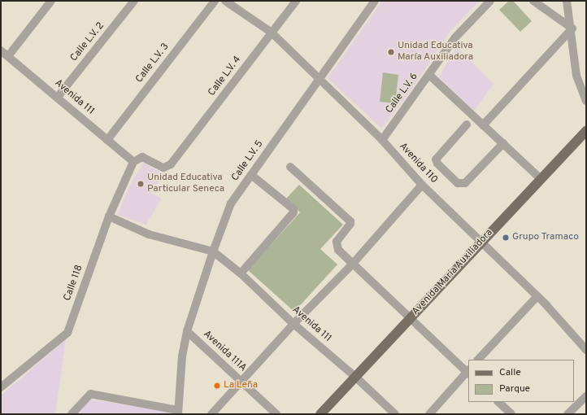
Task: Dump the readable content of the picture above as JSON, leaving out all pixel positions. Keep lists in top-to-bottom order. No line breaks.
{"streets":{"main road":["Avenida Maria Auxiliadora"],"street":["Calle L.V. 2","Calle L.V. 3","Calle L.V. 4","Calle L.V. 6","Avenida 111","Calle L.V. 5","Avenida 110","Calle 118","Avenida 111A"]},"crossings":[["Calle L.V. 2","Avenida 111"],["Calle L.V. 3","Avenida 111"],["Calle L.V. 4","Avenida 111"],["Calle L.V. 4","Avenida 110"],["Calle L.V. 4","Calle 118"],["Calle L.V. 6","Avenida 110"],["Avenida 111","Calle L.V. 5"],["Avenida 111","Avenida Maria Auxiliadora"],["Avenida 111","Calle 118"],["Calle L.V. 5","Avenida 110"],["Calle L.V. 5","Avenida 111A"],["Avenida 110","Avenida Maria Auxiliadora"]],"places":["Unidad Educativa María Auxiliadora","Unidad Educativa Particular Seneca","Grupo Tramaco","La Leña"],"legend":["Calle","Parque"]}
